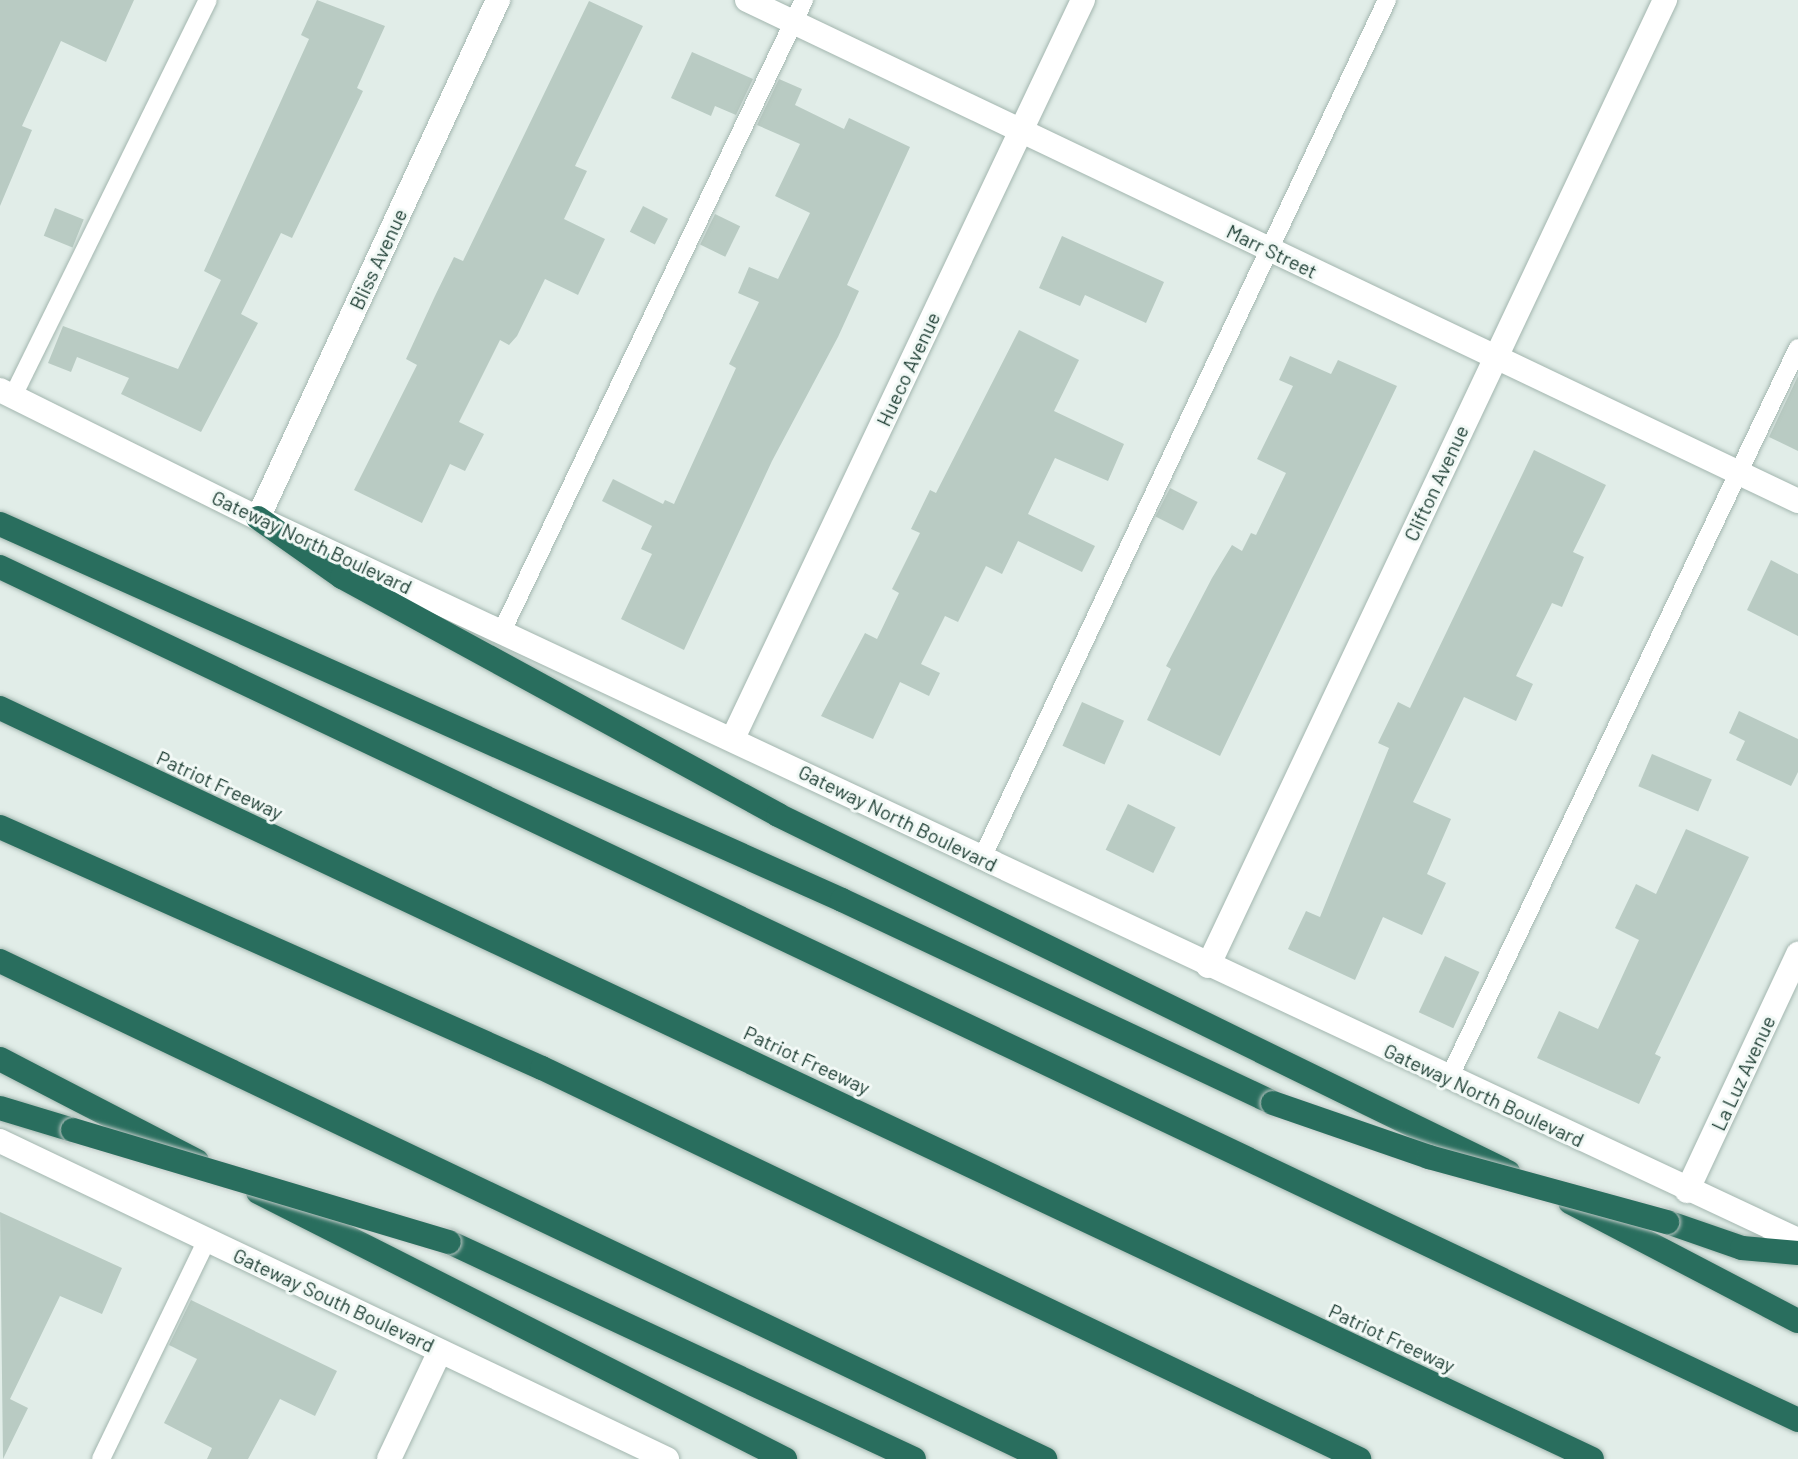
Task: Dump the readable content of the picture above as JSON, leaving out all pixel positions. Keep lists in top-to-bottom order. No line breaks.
{"streets":{"highway":["Patriot Freeway"],"street":["Marr Street","Bliss Avenue","Hueco Avenue","Clifton Avenue","Gateway North Boulevard","La Luz Avenue","Gateway South Boulevard"]},"crossings":[["Marr Street","Hueco Avenue"],["Marr Street","Clifton Avenue"],["Bliss Avenue","Gateway North Boulevard"],["Hueco Avenue","Gateway North Boulevard"],["Clifton Avenue","Gateway North Boulevard"],["Gateway North Boulevard","La Luz Avenue"]]}
